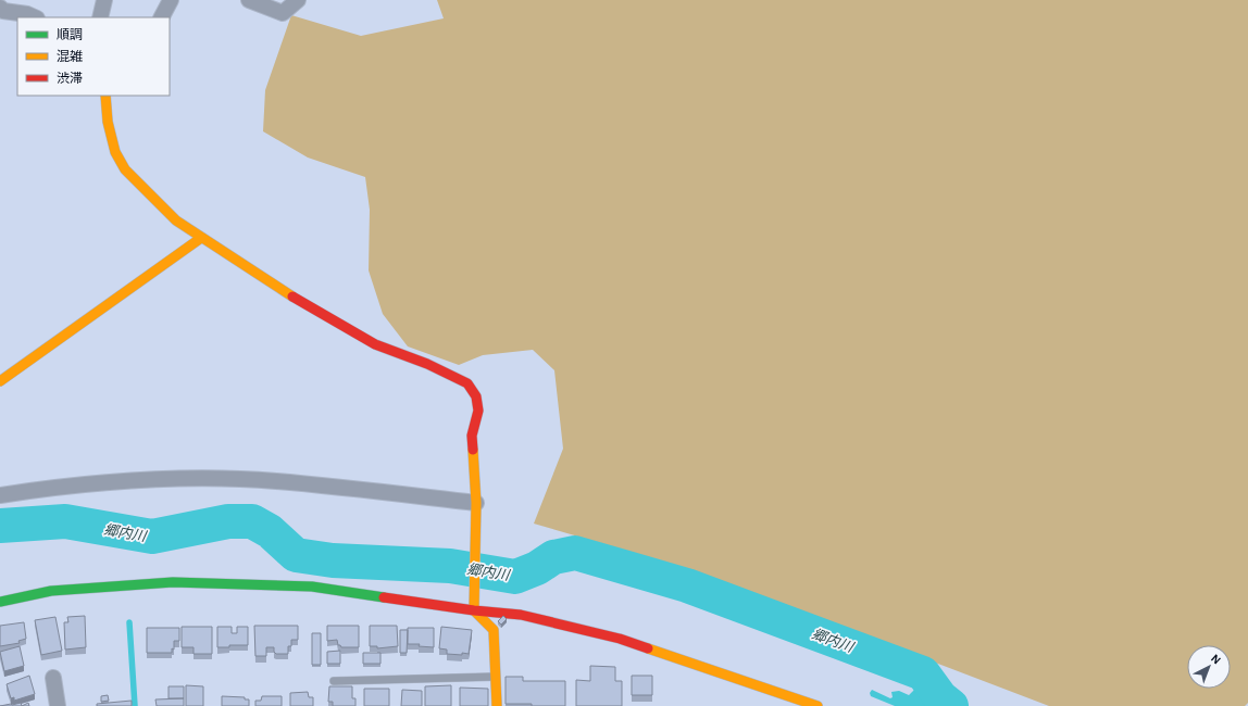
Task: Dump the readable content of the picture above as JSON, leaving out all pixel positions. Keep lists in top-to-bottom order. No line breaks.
{"water":["郷内川"],"legend":["順調","混雑","渋滞"],"north":"top right"}
